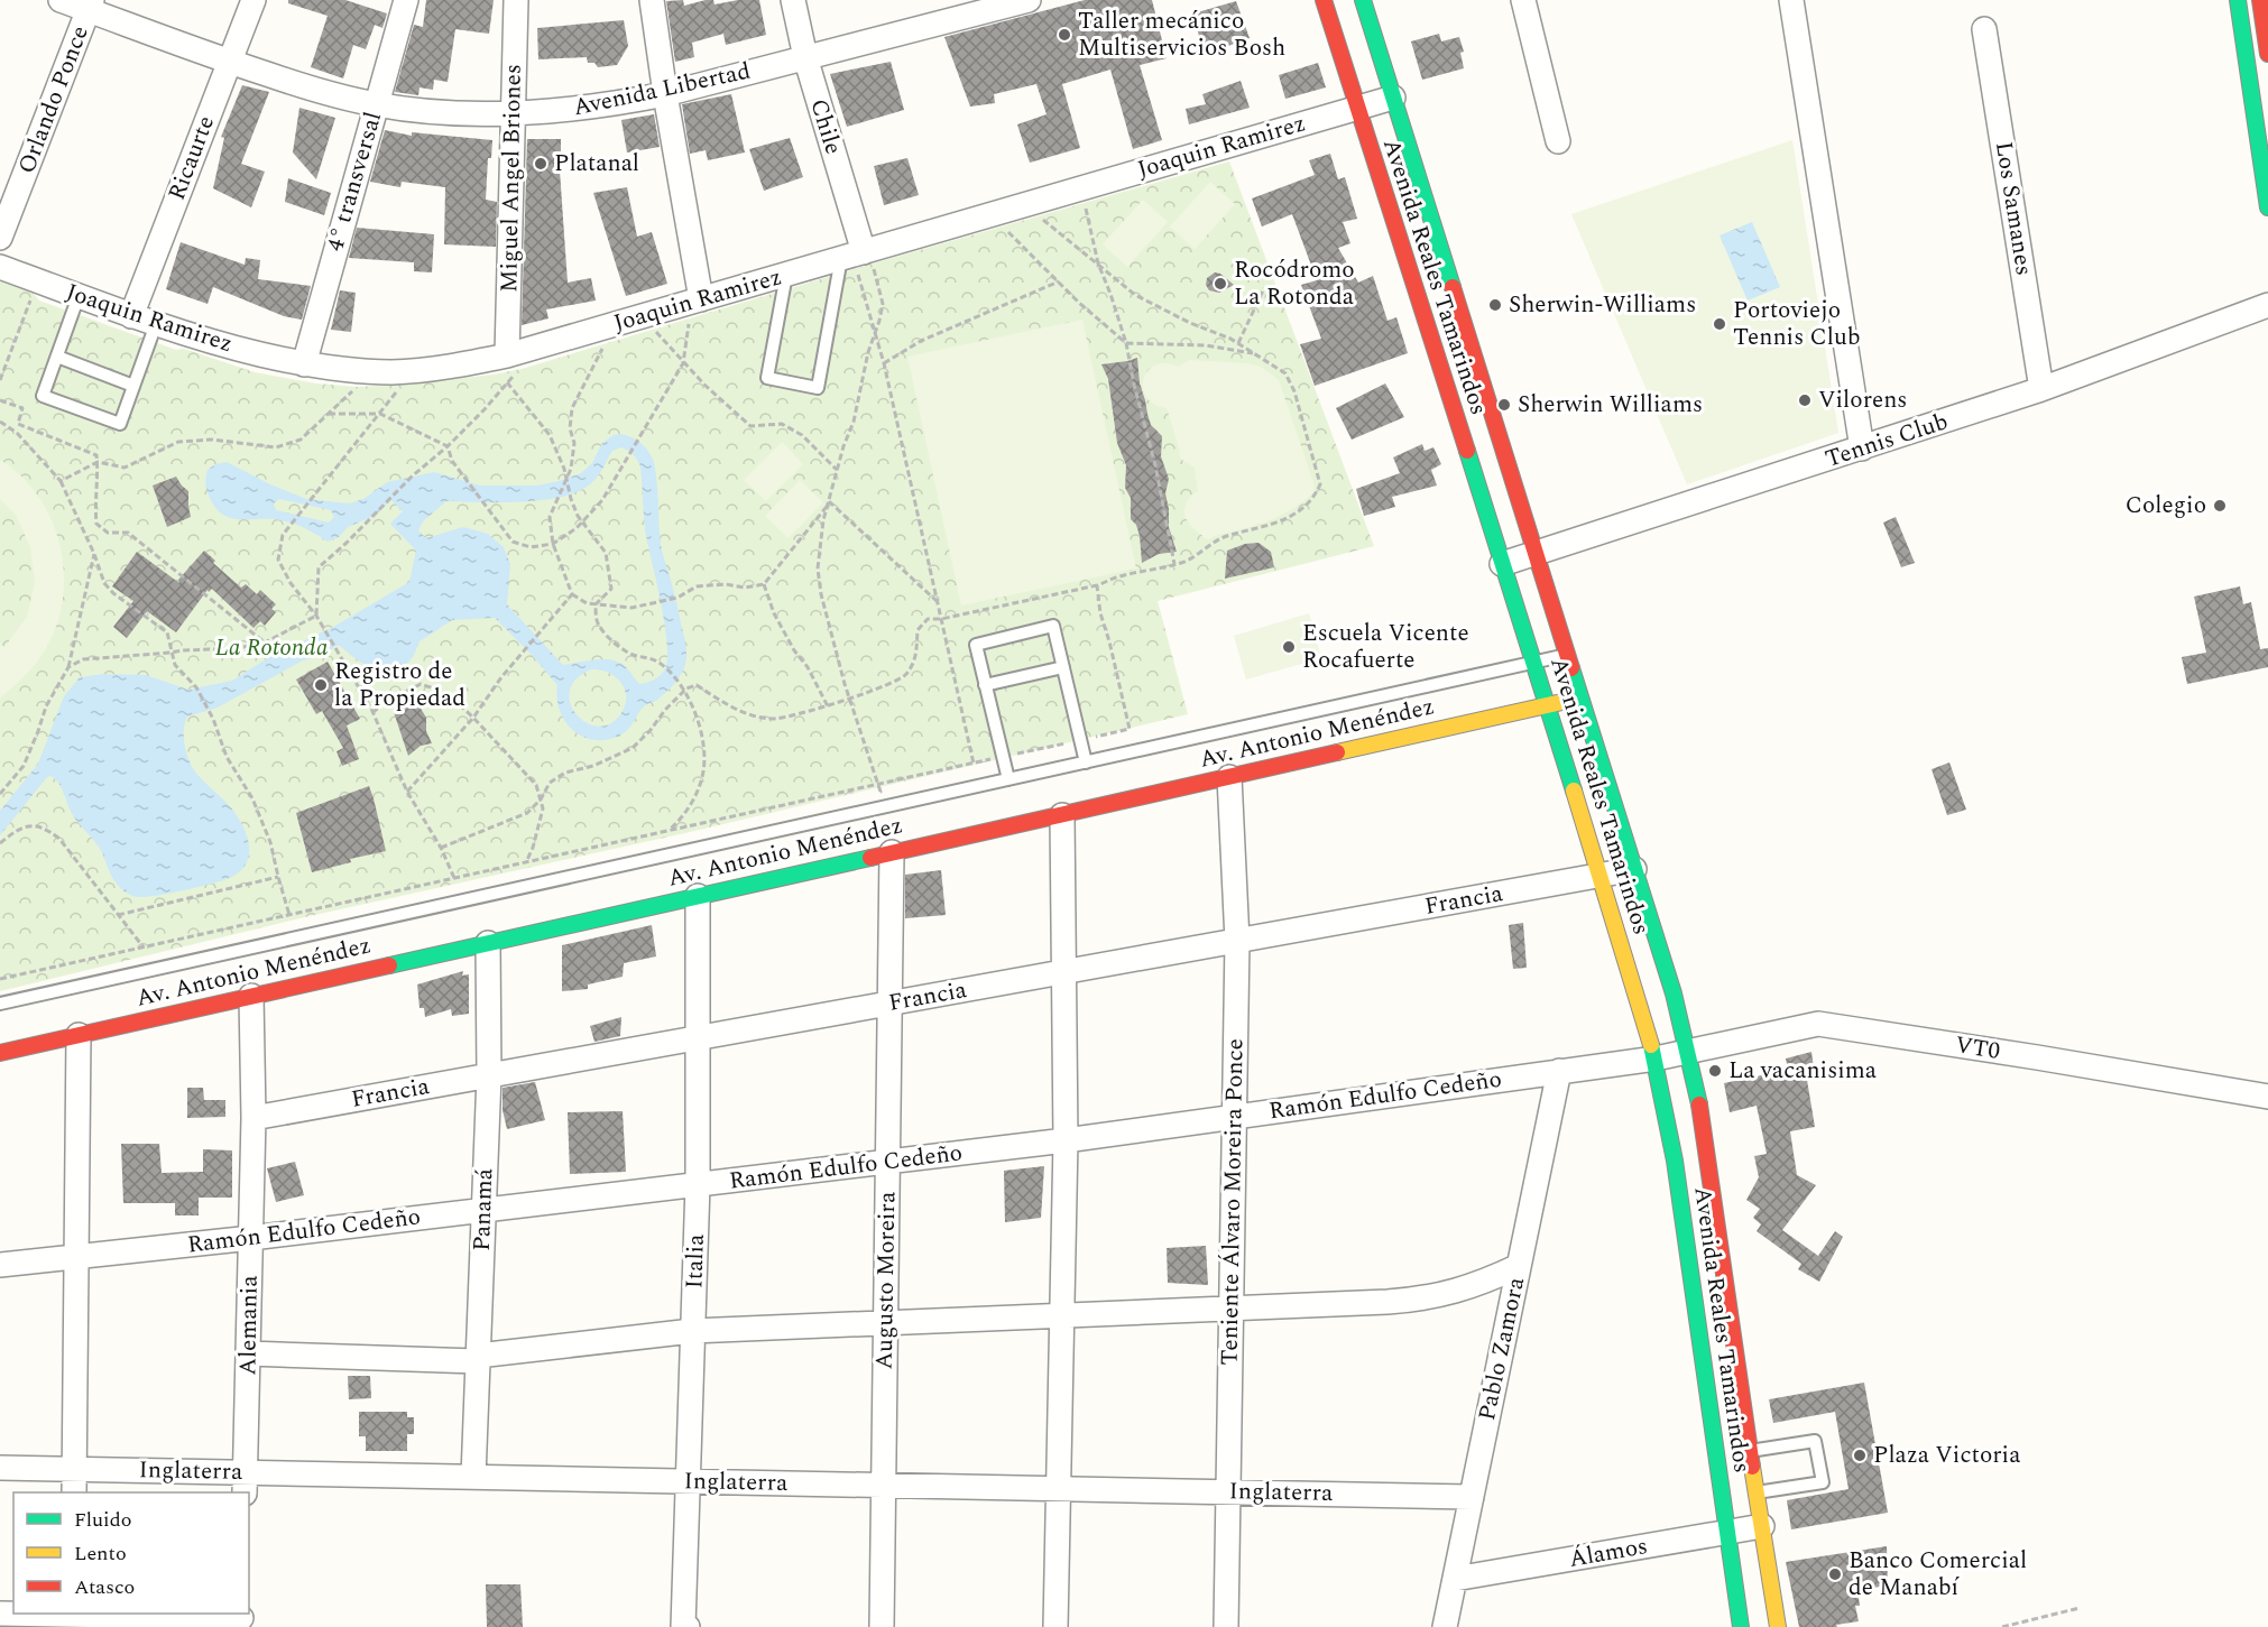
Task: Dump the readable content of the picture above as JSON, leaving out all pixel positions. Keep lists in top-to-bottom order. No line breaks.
{"streets":{"main road":["Avenida Reales Tamarindos","Av. Antonio Menéndez"],"street":["Avenida Libertad","Orlando Ponce","Chile","Joaquin Ramirez","Ricaurte","Miguel Angel Briones","4° transversal","Los Samanes","Tennis Club","Francia","VT0","Ramón Edulfo Cedeño","Teniente Álvaro Moreira Ponce","Panamá","Italia","Augusto Moreira","Alemania","Pablo Zamora","Inglaterra","Álamos"]},"crossings":[["Avenida Libertad","Orlando Ponce"],["Avenida Libertad","Chile"],["Avenida Libertad","Ricaurte"],["Avenida Libertad","Miguel Angel Briones"],["Avenida Libertad","4° transversal"],["Chile","Joaquin Ramirez"],["Joaquin Ramirez","Ricaurte"],["Joaquin Ramirez","Miguel Angel Briones"],["Joaquin Ramirez","4° transversal"],["Joaquin Ramirez","Avenida Reales Tamarindos"],["Los Samanes","Tennis Club"],["Avenida Reales Tamarindos","Tennis Club"],["Avenida Reales Tamarindos","Av. Antonio Menéndez"],["Avenida Reales Tamarindos","Francia"],["Avenida Reales Tamarindos","VT0"],["Avenida Reales Tamarindos","Ramón Edulfo Cedeño"],["Avenida Reales Tamarindos","Álamos"],["Av. Antonio Menéndez","Teniente Álvaro Moreira Ponce"],["Av. Antonio Menéndez","Panamá"],["Av. Antonio Menéndez","Italia"],["Av. Antonio Menéndez","Augusto Moreira"],["Av. Antonio Menéndez","Alemania"],["Francia","Teniente Álvaro Moreira Ponce"],["Francia","Panamá"],["Francia","Italia"],["Francia","Augusto Moreira"],["Francia","Alemania"],["VT0","Ramón Edulfo Cedeño"],["Ramón Edulfo Cedeño","Teniente Álvaro Moreira Ponce"],["Ramón Edulfo Cedeño","Panamá"],["Ramón Edulfo Cedeño","Italia"],["Ramón Edulfo Cedeño","Augusto Moreira"],["Ramón Edulfo Cedeño","Alemania"],["Ramón Edulfo Cedeño","Pablo Zamora"],["Teniente Álvaro Moreira Ponce","Inglaterra"],["Panamá","Inglaterra"],["Italia","Inglaterra"],["Augusto Moreira","Inglaterra"],["Alemania","Inglaterra"],["Pablo Zamora","Inglaterra"],["Pablo Zamora","Álamos"]],"parks":["La Rotonda"],"places":["Taller mecánico Multiservicios Bosh","Platanal","Rocódromo La Rotonda","Sherwin-Williams","Portoviejo Tennis Club","Vilorens","Sherwin Williams","Colegio","Escuela Vicente Rocafuerte","Registro de la Propiedad","La vacanisima","Plaza Victoria","Banco Comercial de Manabí"],"legend":["Fluido","Lento","Atasco"]}
